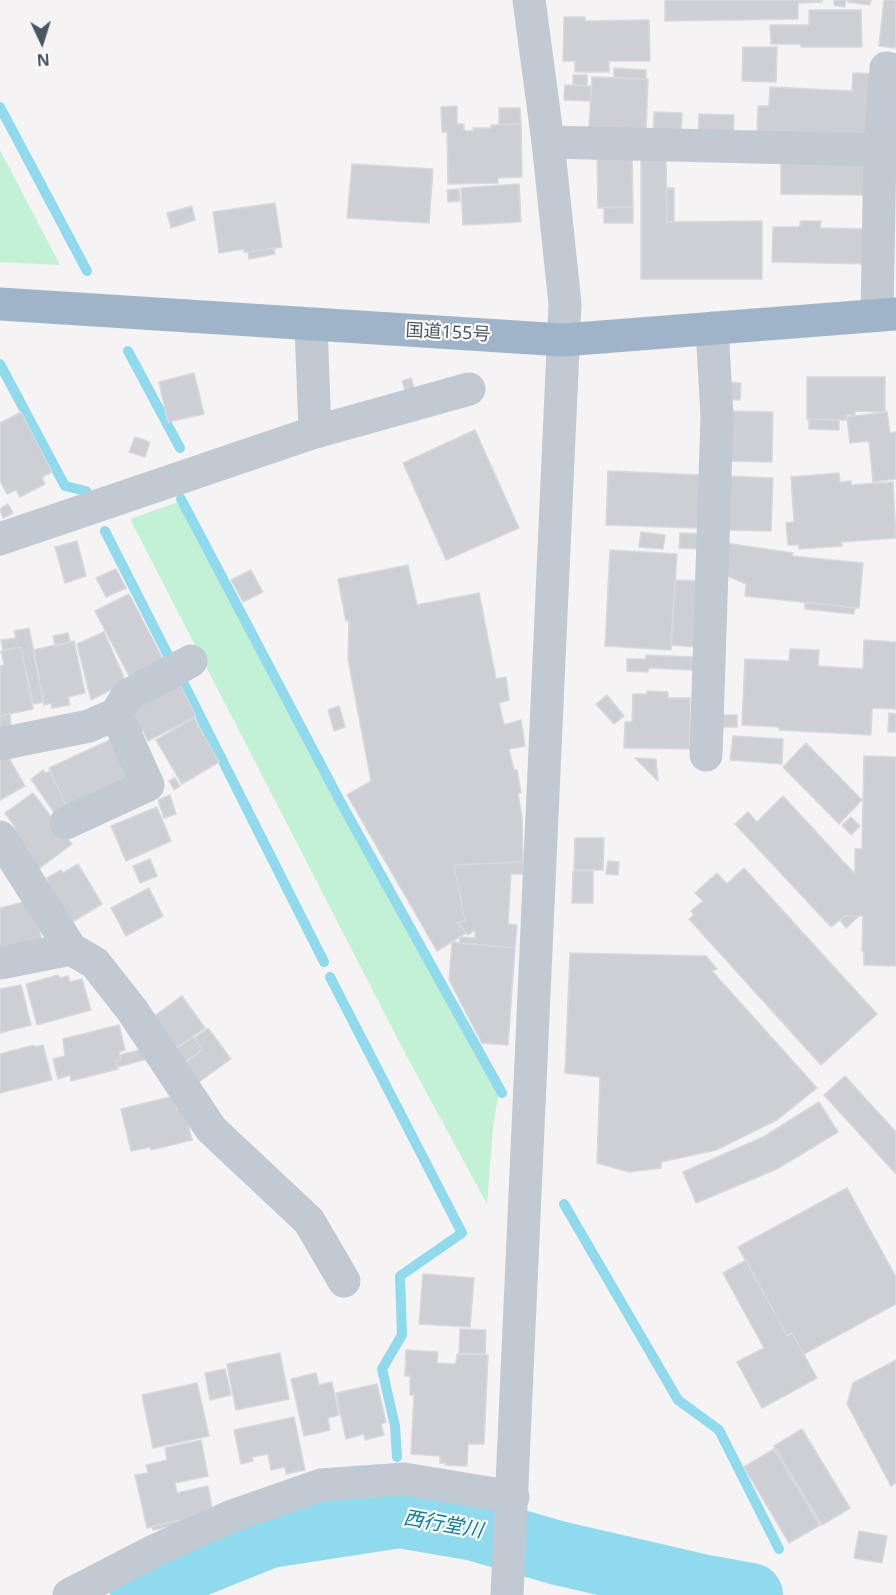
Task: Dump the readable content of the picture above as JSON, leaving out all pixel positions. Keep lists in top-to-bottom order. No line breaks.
{"streets":{"highway":["国道155号"]},"water":["西行堂川"],"north":"bottom"}
